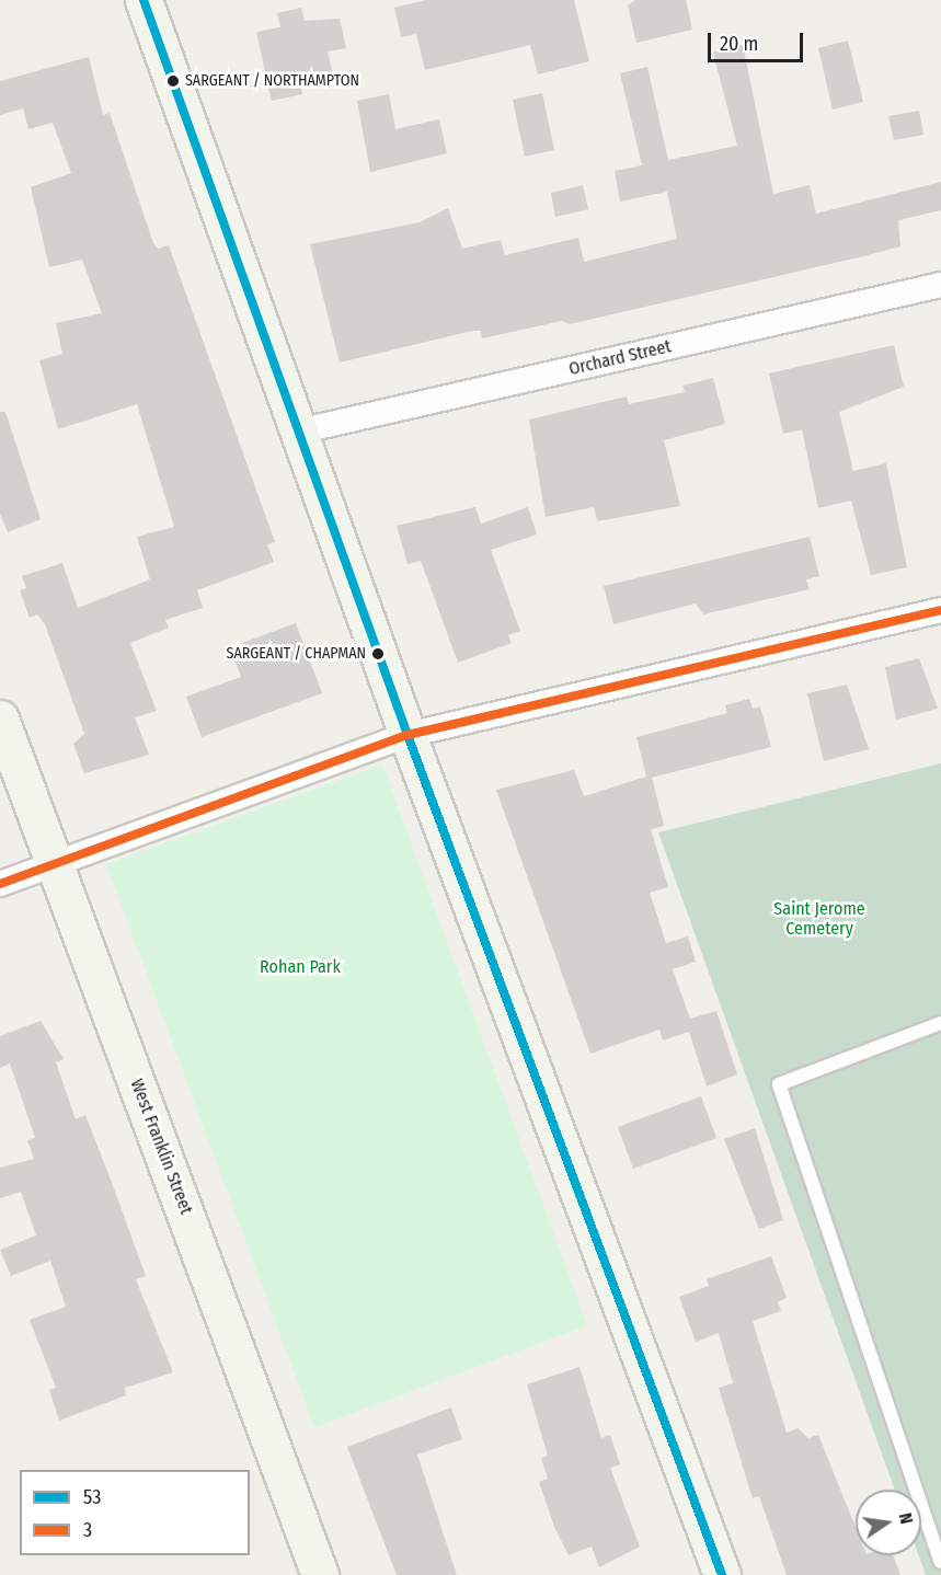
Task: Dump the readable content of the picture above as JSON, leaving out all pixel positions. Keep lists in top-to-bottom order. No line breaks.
{"streets":{"street":["Orchard Street","West Franklin Street"]},"parks":["Saint Jerome Cemetery","Rohan Park"],"places":["SARGEANT / NORTHAMPTON","SARGEANT / CHAPMAN"],"lines":["transit line 53","transit line 3"],"legend":["53","3"],"scale_bar":"20 m","north":"right"}
